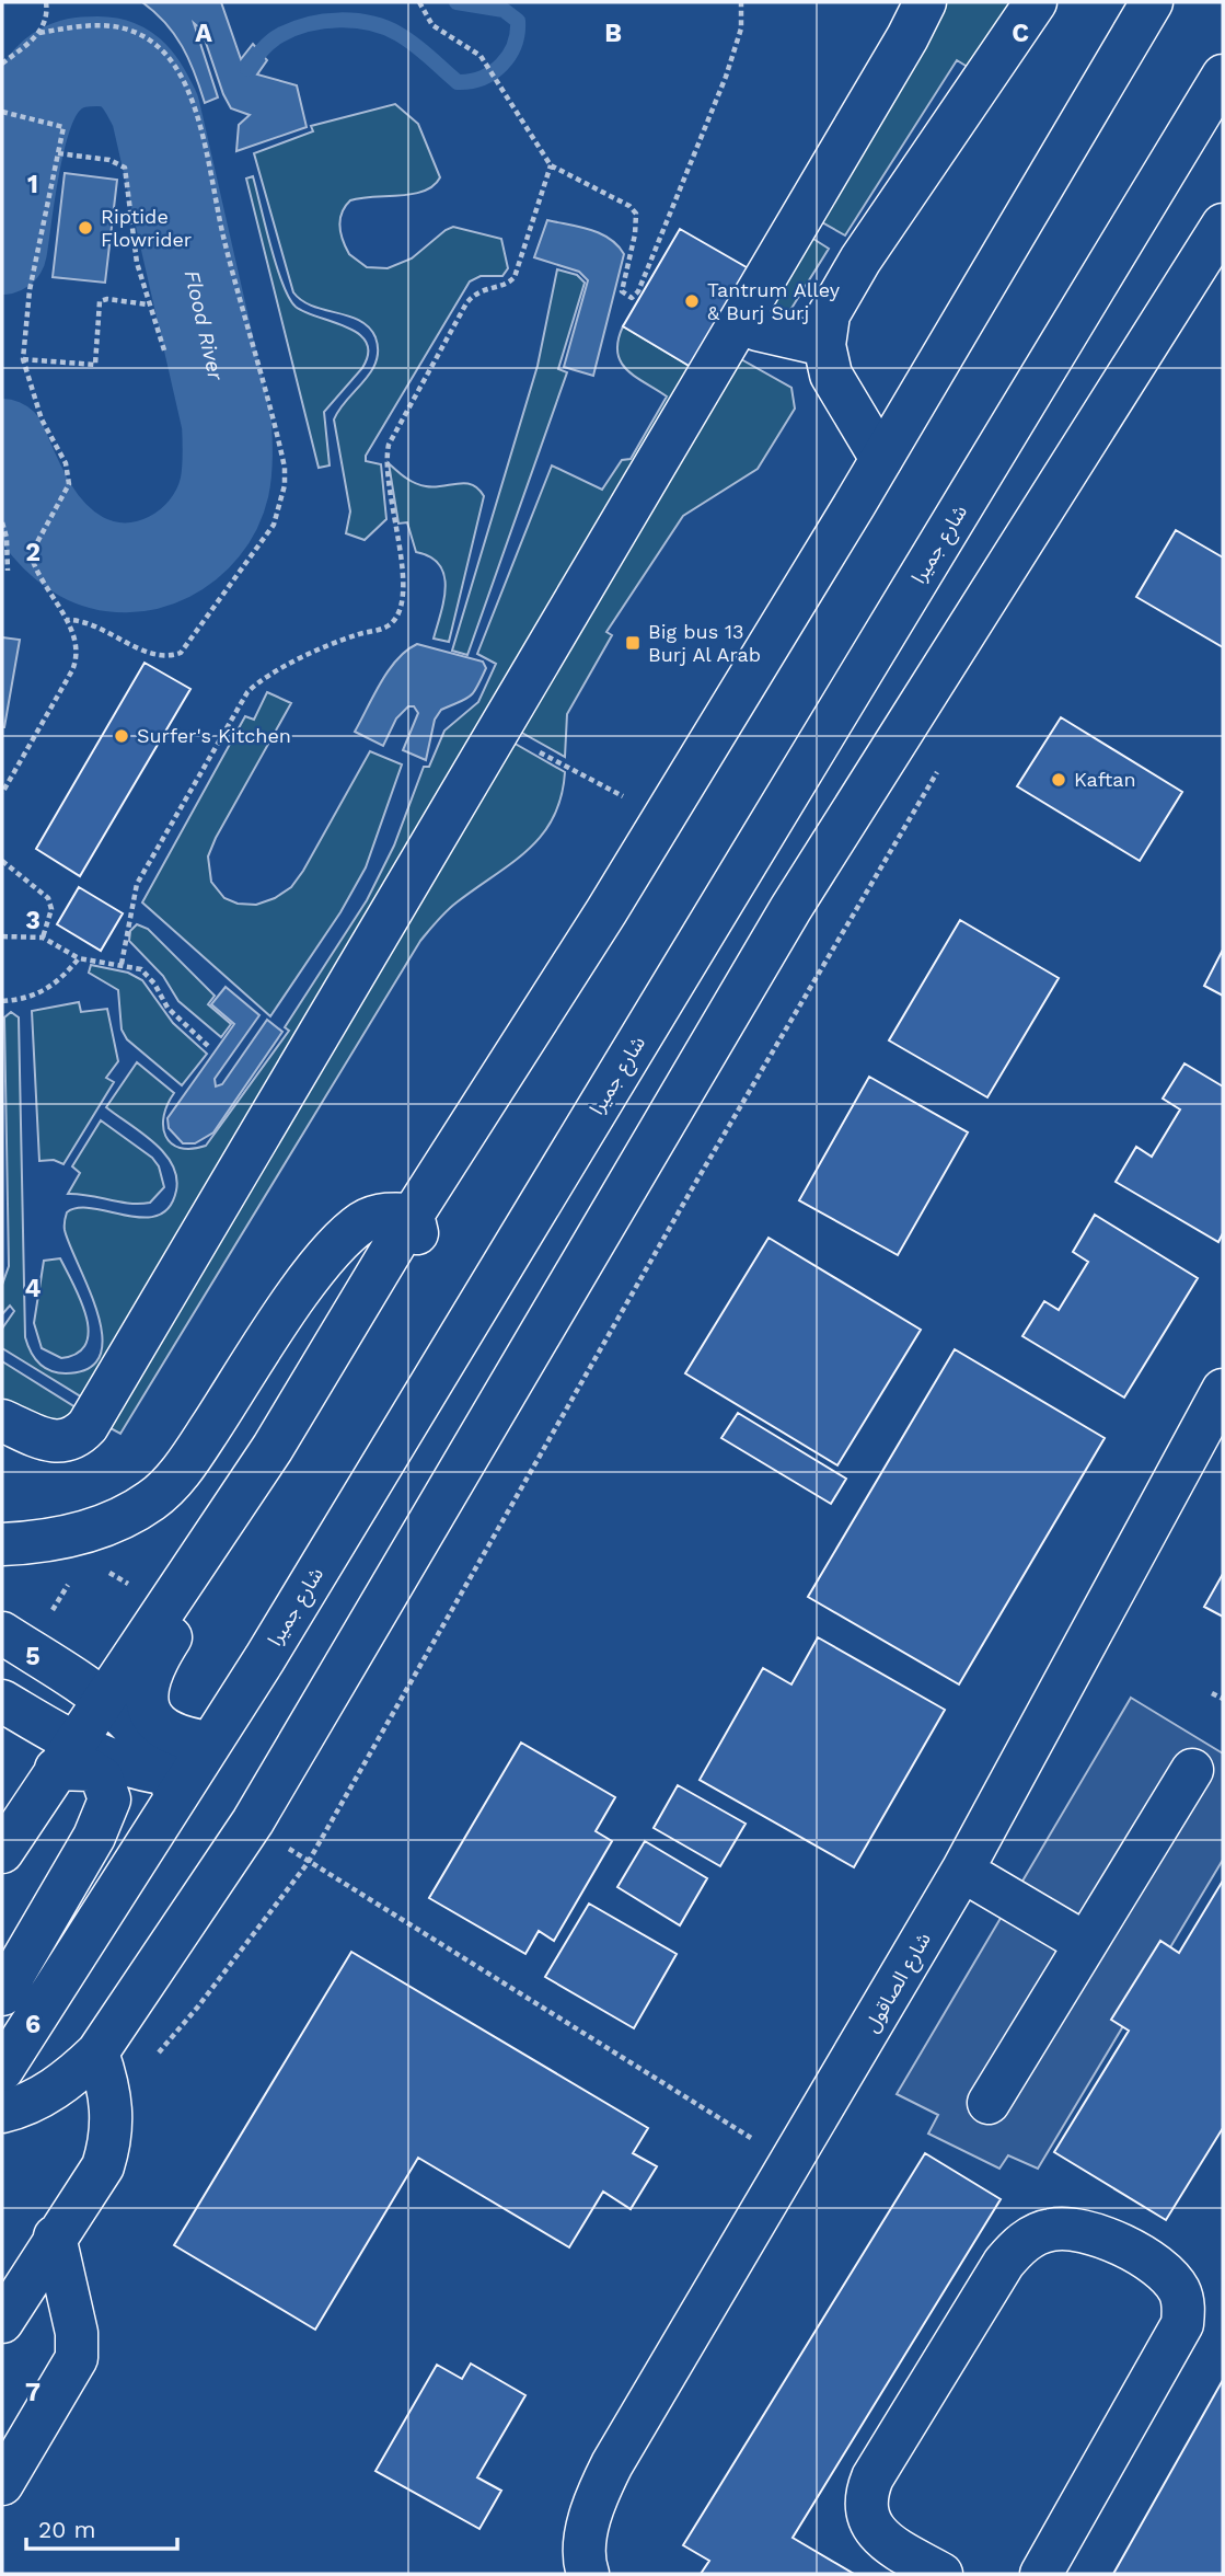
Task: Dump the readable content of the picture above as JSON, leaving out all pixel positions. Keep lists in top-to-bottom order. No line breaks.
{"streets":{"main road":["شارع جميرا","شارع الصاقول"]},"water":["Flood River"],"places":{"other":["Riptide Flowrider","Tantrum Alley & Burj Surj","Surfer's Kitchen","Kaftan"],"transit":["Big bus 13 Burj Al Arab"]},"scale_bar":"20 m","grid":{"columns":["A","B","C"],"rows":["1","2","3","4","5","6","7"]}}
